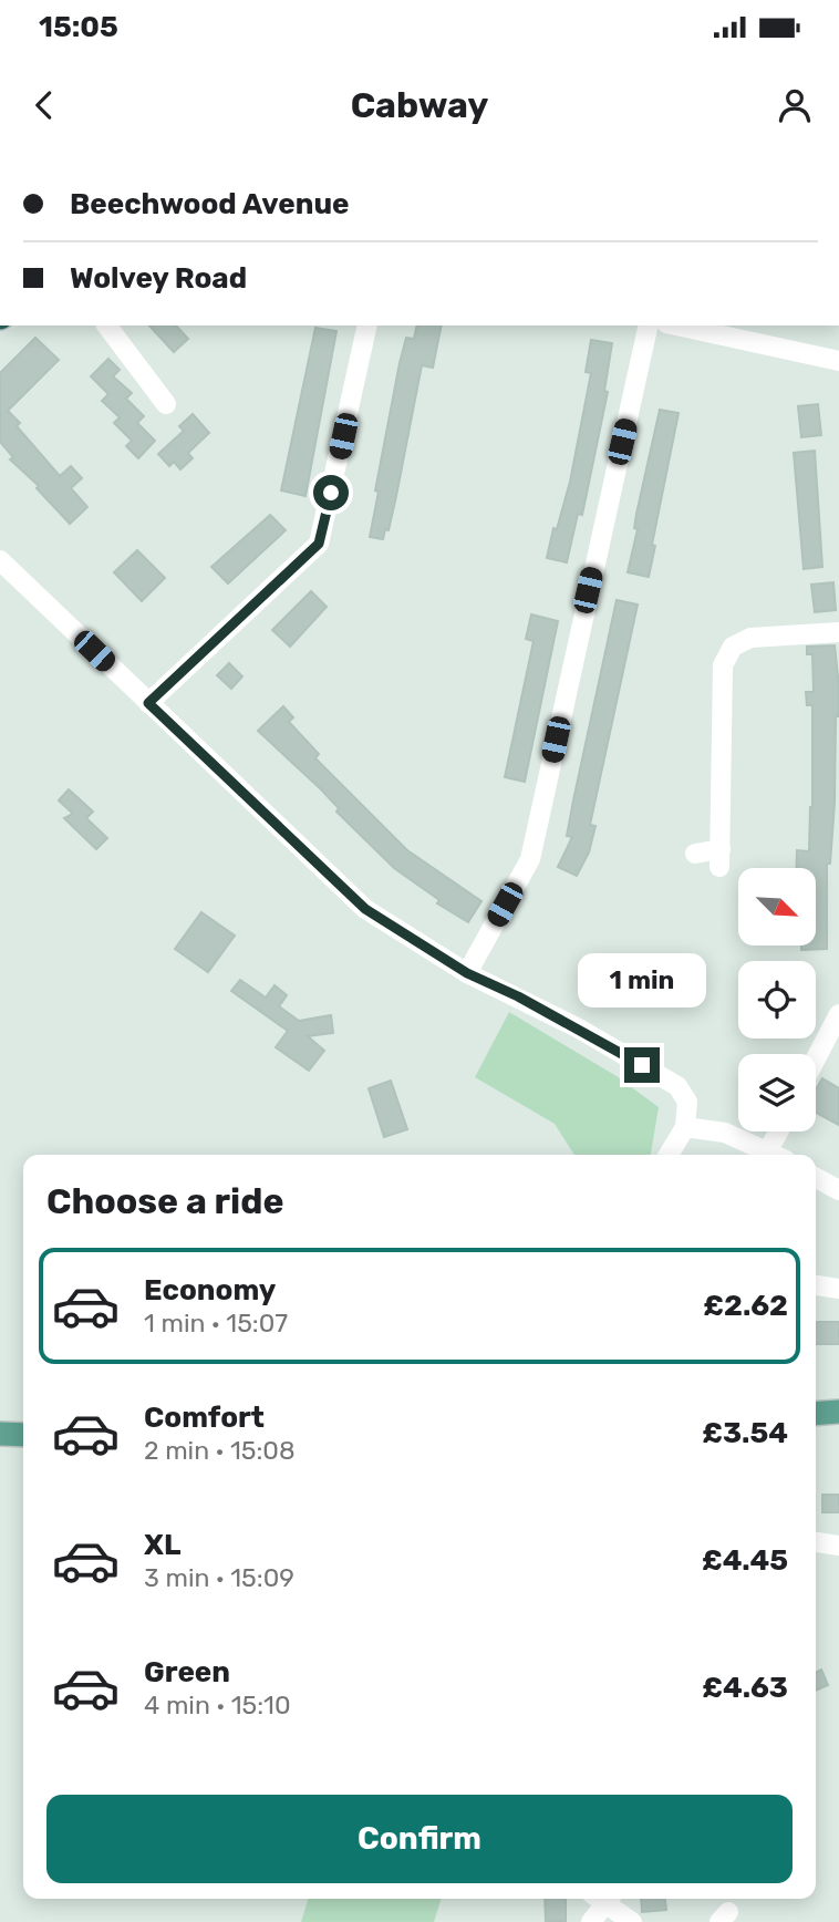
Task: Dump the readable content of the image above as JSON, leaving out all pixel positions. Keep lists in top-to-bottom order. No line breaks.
{"north":"bottom right","page":{"status":"15:05","header":"Cabway","banner":["Beechwood Avenue","Wolvey Road"],"bubble":"1 min","heading":"Choose a ride","list":[{"name":"Economy","note":"1 min · 15:07","value":"£2.62"},{"name":"Comfort","note":"2 min · 15:08","value":"£3.54"},{"name":"XL","note":"3 min · 15:09","value":"£4.45"},{"name":"Green","note":"4 min · 15:10","value":"£4.63"}],"buttons":"Confirm"}}
